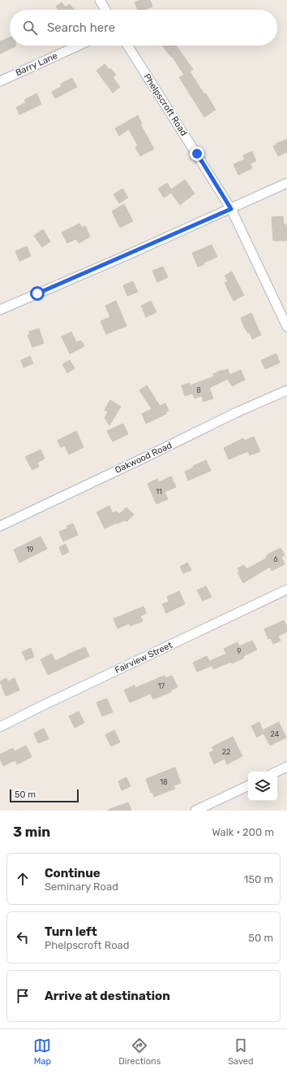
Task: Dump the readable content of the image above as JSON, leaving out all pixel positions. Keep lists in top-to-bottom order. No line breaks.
{"streets":{"street":["Barry Lane","Phelpscroft Road","Oakwood Road","Fairview Street"]},"house_numbers":["8","11","19","6","9","17","24","22","18"],"scale_bar":"50 m","page":{"search":"Search here","scale":"50 m","heading":["3 min","Walk · 200 m"],"list":[["Continue","Seminary Road","150 m"],["Turn left","Phelpscroft Road","50 m"],"Arrive at destination"],"nav":["Map","Directions","Saved"]}}
